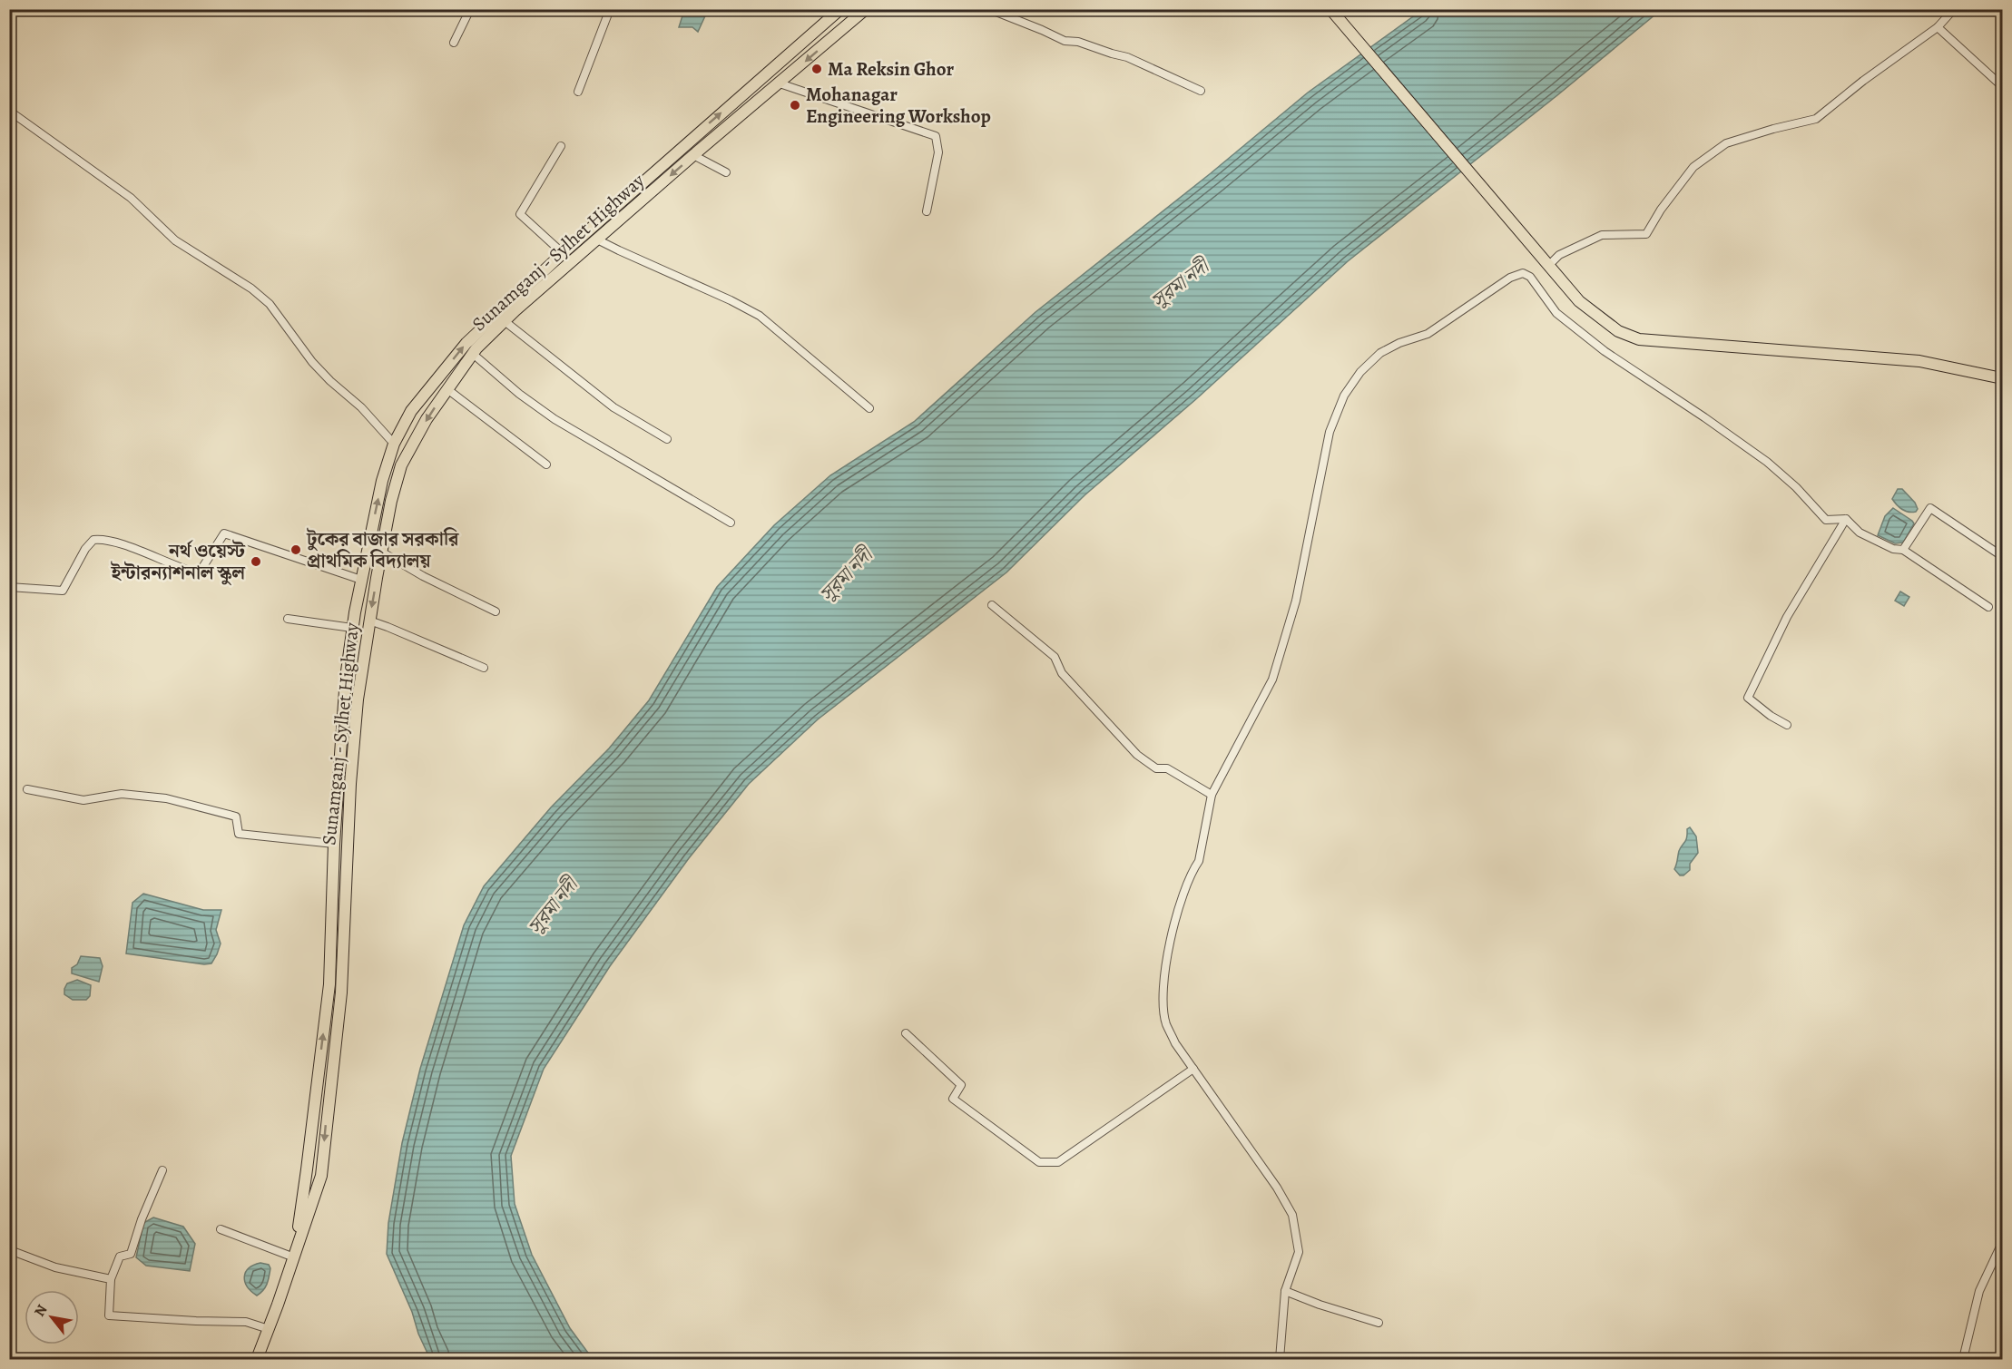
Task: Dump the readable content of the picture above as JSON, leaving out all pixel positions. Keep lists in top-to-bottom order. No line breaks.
{"streets":{"main road":["Sunamganj - Sylhet Highway"]},"water":["সুরমা নদী"],"places":["Ma Reksin Ghor","Mohanagar Engineering Workshop","টুকের বাজার সরকারি প্রাথমিক বিদ্যালয়","নর্থ ওয়েস্ট ইন্টারন্যাশনাল স্কুল"],"north":"top left"}
